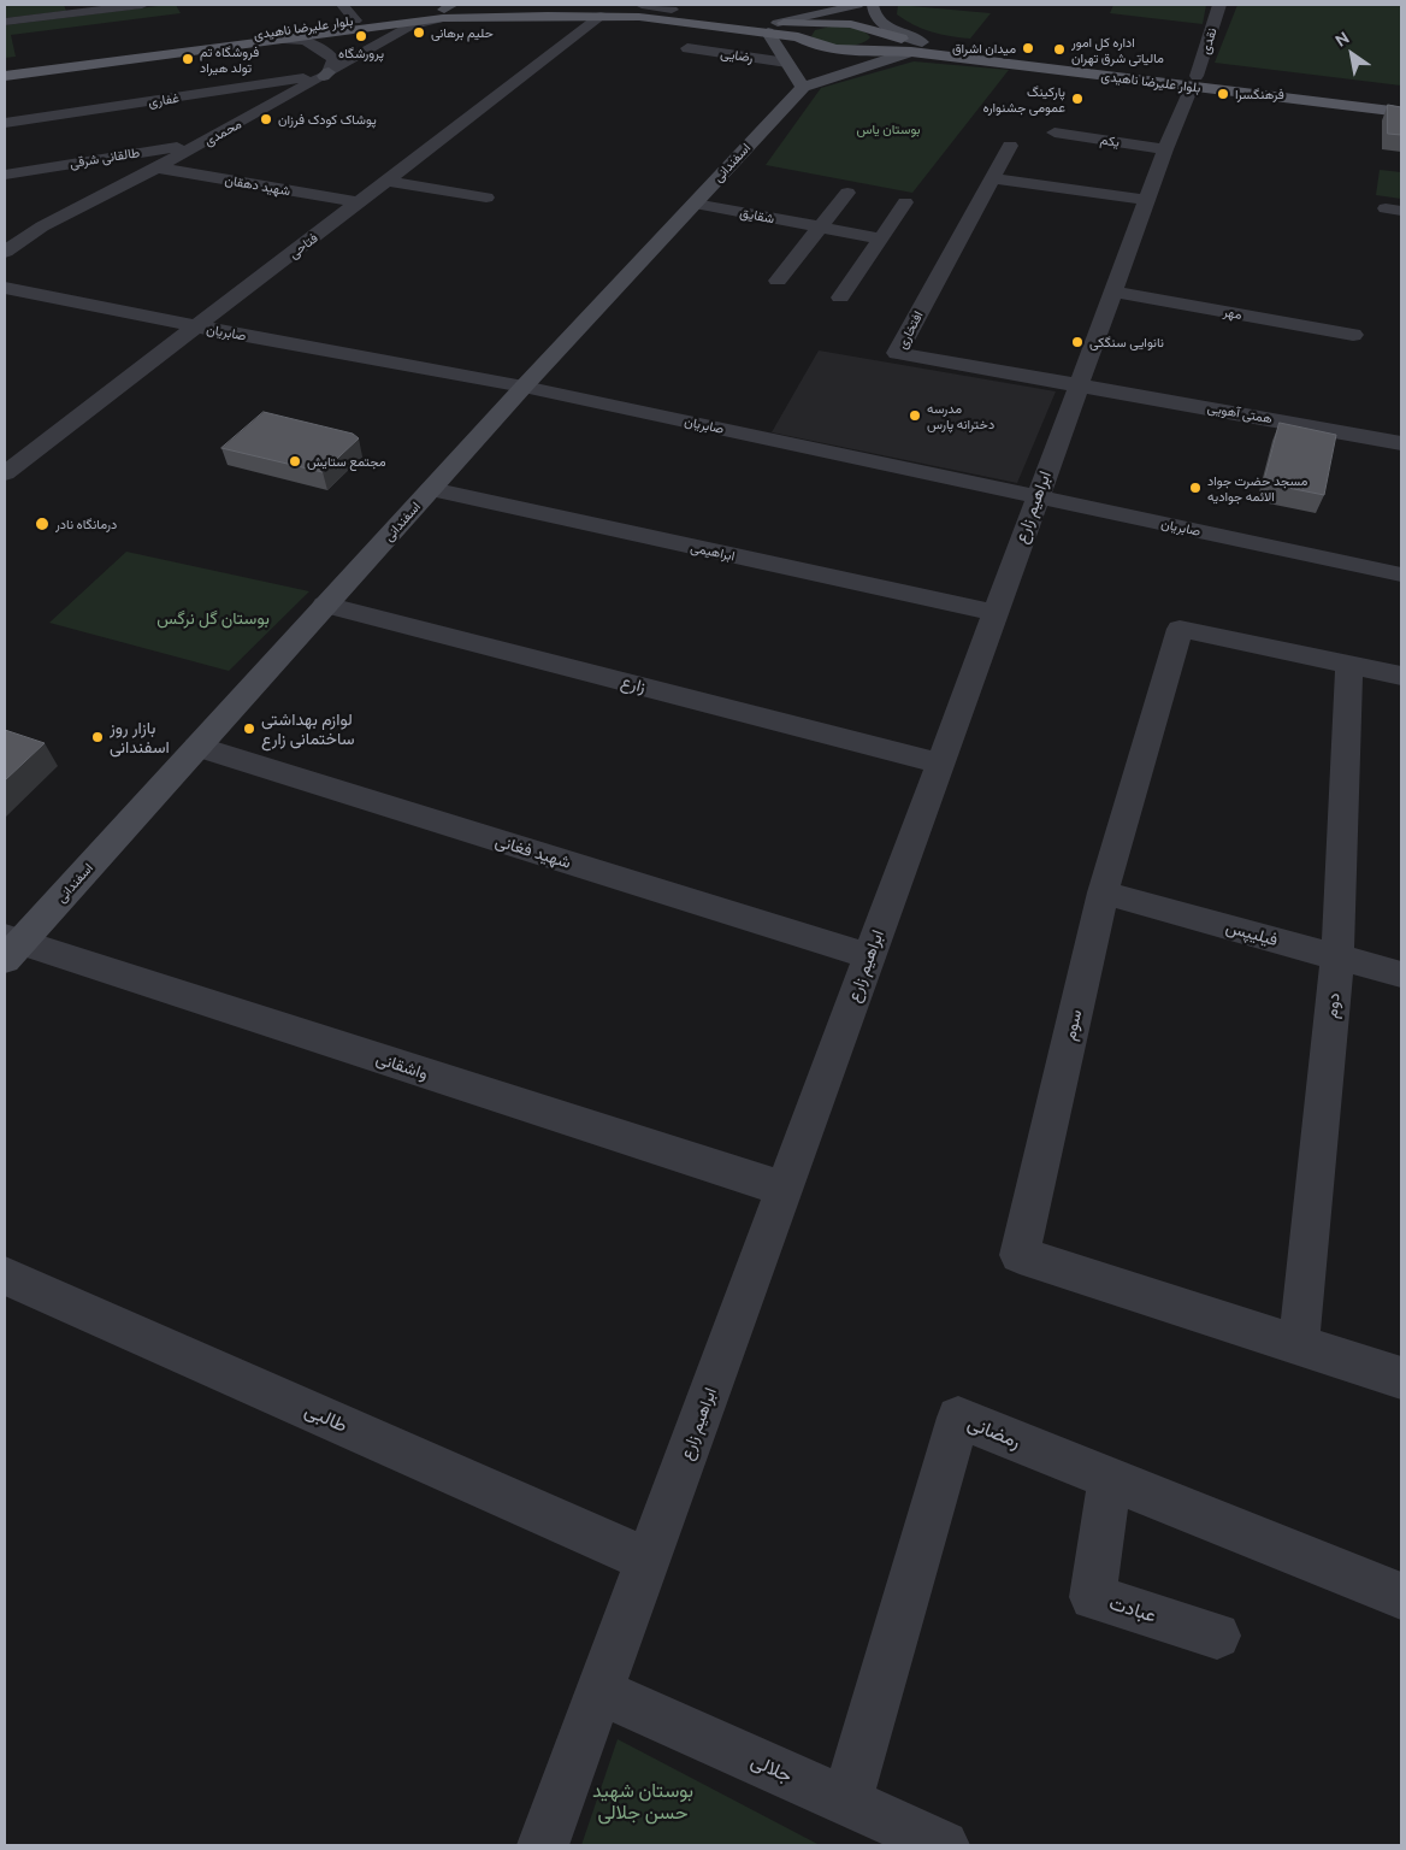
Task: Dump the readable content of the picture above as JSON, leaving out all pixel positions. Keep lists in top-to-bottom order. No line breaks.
{"streets":{"main road":["بلوار علیرضا ناهیدی","اسفندانی"],"street":["نقدی","رضایی","غفاری","محمدی","یکم","طالقانی شرقی","شهید دهقان","شقایق","فتاحی","مهر","افتخاری","صابریان","همتی آهویی","ابراهیم زارع","ابراهیمی","زارع","شهید فغانی","فیلیپس","دوم","سوم","واشقانی","طالبی","رمضانی","عبادت","جلالی"]},"crossings":[["بلوار علیرضا ناهیدی","نقدی"],["بلوار علیرضا ناهیدی","محمدی"],["بلوار علیرضا ناهیدی","فتاحی"],["بلوار علیرضا ناهیدی","ابراهیم زارع"],["نقدی","ابراهیم زارع"],["غفاری","محمدی"],["محمدی","طالقانی شرقی"],["محمدی","شهید دهقان"],["یکم","ابراهیم زارع"],["اسفندانی","شقایق"],["اسفندانی","صابریان"],["اسفندانی","ابراهیمی"],["اسفندانی","زارع"],["اسفندانی","شهید فغانی"],["اسفندانی","واشقانی"],["شهید دهقان","فتاحی"],["فتاحی","صابریان"],["مهر","ابراهیم زارع"],["افتخاری","همتی آهویی"],["افتخاری","ابراهیم زارع"],["صابریان","ابراهیم زارع"],["همتی آهویی","ابراهیم زارع"],["ابراهیم زارع","ابراهیمی"],["ابراهیم زارع","زارع"],["ابراهیم زارع","شهید فغانی"],["ابراهیم زارع","واشقانی"],["ابراهیم زارع","طالبی"],["ابراهیم زارع","جلالی"],["فیلیپس","دوم"],["فیلیپس","سوم"],["دوم","سوم"],["رمضانی","عبادت"],["رمضانی","جلالی"]],"parks":["بوستان یاس","بوستان گل نرگس","بوستان شهید حسن جلالی"],"places":["حلیم برهانی","پرورشگاه","میدان اشراق","اداره کل امور مالیاتی شرق تهران","فروشگاه تم تولد هیراد","فرهنگسرا","پارکینگ عمومی جشنواره","پوشاک کودک فرزان","نانوایی سنگکی","مدرسه دخترانه پارس","مجتمع ستایش","مسجد حضرت جواد الائمه جوادیه","درمانگاه نادر","لوازم بهداشتی ساختمانی زارع","بازار روز اسفندانی"],"north":"top left"}
